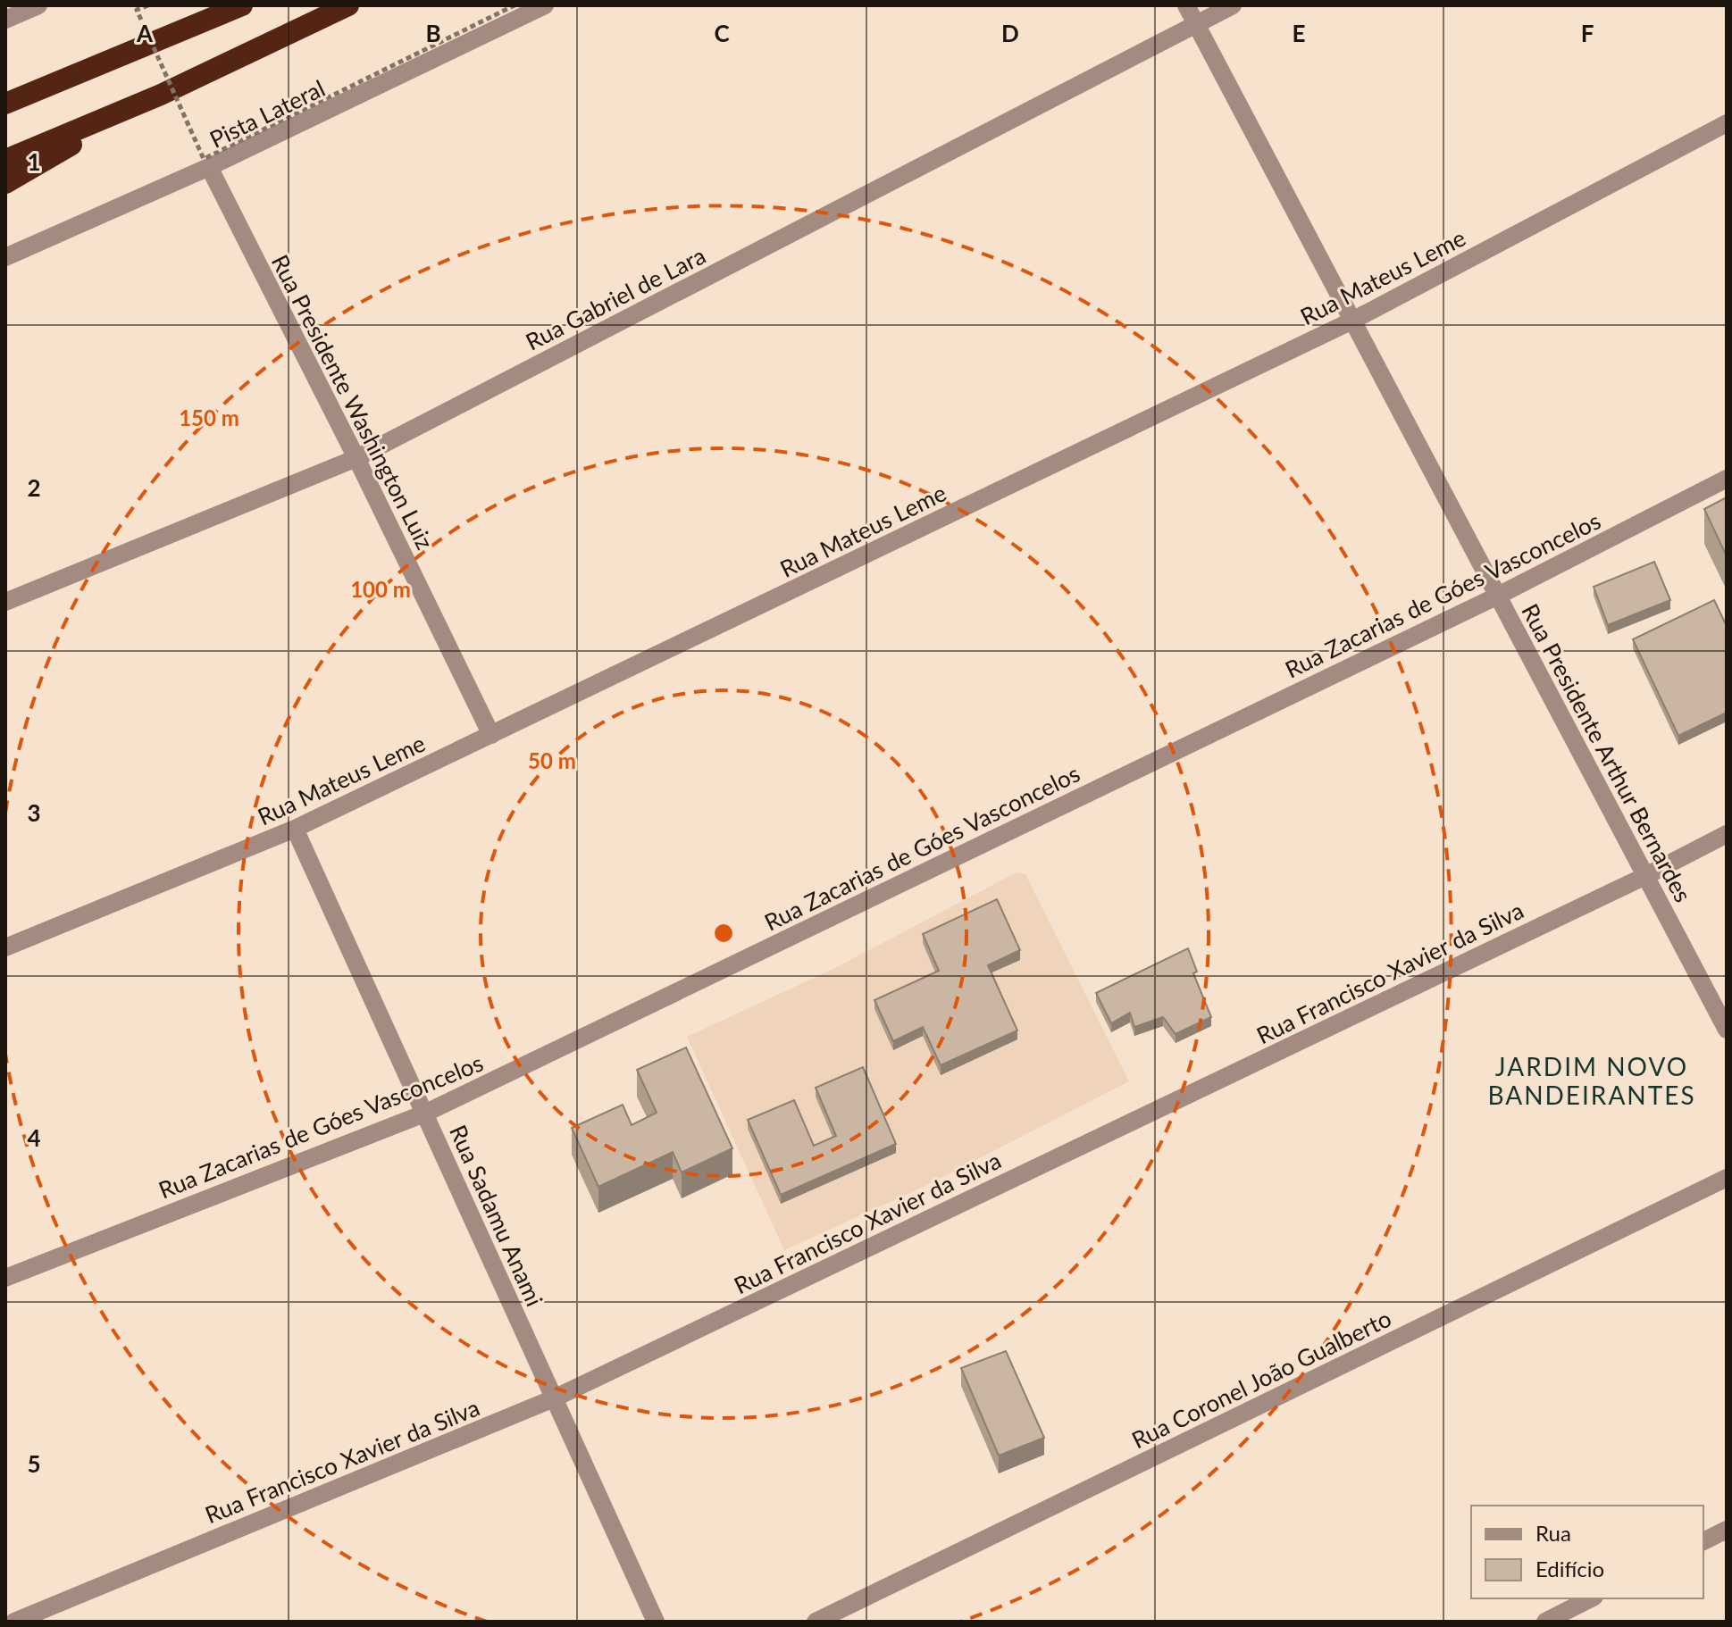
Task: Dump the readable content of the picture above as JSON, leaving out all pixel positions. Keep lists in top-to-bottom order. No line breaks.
{"streets":{"street":["Pista Lateral","Rua Mateus Leme","Rua Gabriel de Lara","Rua Presidente Washington Luiz","Rua Zacarias de Góes Vasconcelos","Rua Presidente Arthur Bernardes","Rua Francisco Xavier da Silva","Rua Sadamu Anami","Rua Coronel João Gualberto"]},"crossings":[["Pista Lateral","Rua Presidente Washington Luiz"],["Rua Mateus Leme","Rua Presidente Washington Luiz"],["Rua Mateus Leme","Rua Presidente Arthur Bernardes"],["Rua Mateus Leme","Rua Sadamu Anami"],["Rua Gabriel de Lara","Rua Presidente Washington Luiz"],["Rua Gabriel de Lara","Rua Presidente Arthur Bernardes"],["Rua Zacarias de Góes Vasconcelos","Rua Presidente Arthur Bernardes"],["Rua Zacarias de Góes Vasconcelos","Rua Sadamu Anami"],["Rua Presidente Arthur Bernardes","Rua Francisco Xavier da Silva"],["Rua Francisco Xavier da Silva","Rua Sadamu Anami"]],"districts":["JARDIM NOVO BANDEIRANTES"],"legend":["Rua","Edifício"],"grid":{"columns":["A","B","C","D","E","F"],"rows":["1","2","3","4","5"]},"rings":["150 m","100 m","50 m"]}
